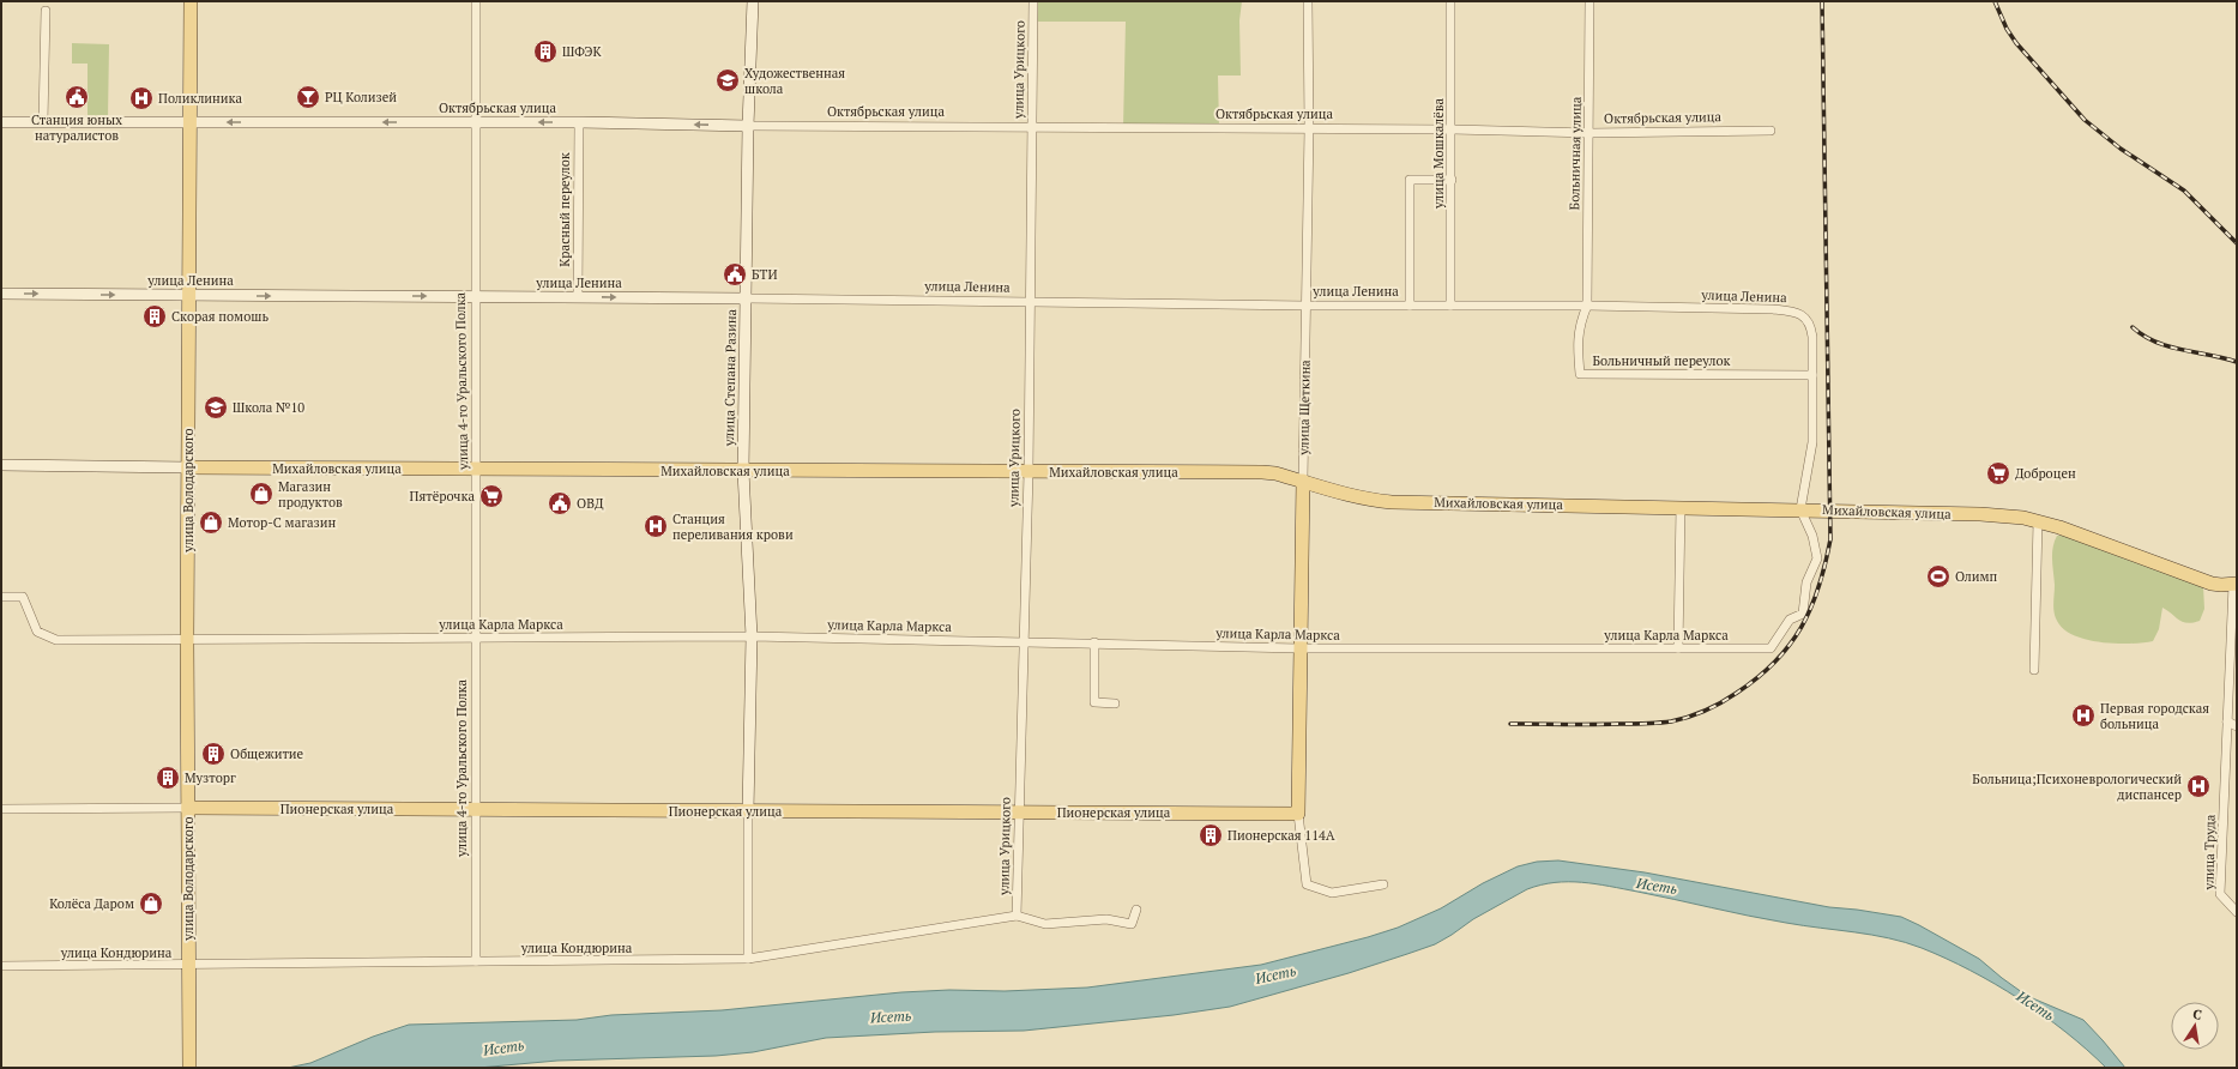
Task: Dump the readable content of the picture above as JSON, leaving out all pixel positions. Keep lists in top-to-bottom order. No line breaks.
{"streets":{"main road":["улица Щеткина","Михайловская улица","улица Володарского","Пионерская улица"],"street":["улица Урицкого","Октябрьская улица","улица Мошкалёва","Больничная улица","Красный переулок","улица Ленина","Больничный переулок","улица Степана Разина","улица 4-го Уральского Полка","улица Карла Маркса","улица Труда","улица Кондюрина"]},"crossings":[["улица Урицкого","Октябрьская улица"],["улица Урицкого","улица Ленина"],["улица Урицкого","Михайловская улица"],["улица Урицкого","улица Карла Маркса"],["улица Урицкого","Пионерская улица"],["улица Урицкого","улица Кондюрина"],["Октябрьская улица","улица Мошкалёва"],["Октябрьская улица","Больничная улица"],["Октябрьская улица","Красный переулок"],["Октябрьская улица","улица Степана Разина"],["Октябрьская улица","улица 4-го Уральского Полка"],["Октябрьская улица","улица Щеткина"],["Октябрьская улица","улица Володарского"],["улица Мошкалёва","улица Ленина"],["Больничная улица","улица Ленина"],["Больничная улица","Больничный переулок"],["Красный переулок","улица Ленина"],["улица Ленина","Больничный переулок"],["улица Ленина","улица Степана Разина"],["улица Ленина","улица 4-го Уральского Полка"],["улица Ленина","улица Щеткина"],["улица Ленина","Михайловская улица"],["улица Ленина","улица Володарского"],["улица Ленина","улица Карла Маркса"],["улица Степана Разина","Михайловская улица"],["улица Степана Разина","улица Карла Маркса"],["улица Степана Разина","Пионерская улица"],["улица 4-го Уральского Полка","Михайловская улица"],["улица 4-го Уральского Полка","улица Карла Маркса"],["улица 4-го Уральского Полка","Пионерская улица"],["улица 4-го Уральского Полка","улица Кондюрина"],["улица Щеткина","Михайловская улица"],["улица Щеткина","улица Карла Маркса"],["улица Щеткина","Пионерская улица"],["Михайловская улица","улица Володарского"],["Михайловская улица","улица Карла Маркса"],["Михайловская улица","улица Труда"],["улица Володарского","улица Карла Маркса"],["улица Володарского","Пионерская улица"],["улица Володарского","улица Кондюрина"]],"water":["Исеть"],"places":{"building":["ШФЭК","Скорая помошь","Общежитие","Музторг","Пионерская 114А"],"school or university":["Художественная школа","Школа №10"],"public building":["Станция юных натуралистов","БТИ","ОВД"],"bar":["РЦ Колизей"],"hospital":["Поликлиника","Станция переливания крови","Первая городская больница","Больница;Психоневрологический диспансер"],"supermarket":["Доброцен","Пятёрочка"],"shop":["Магазин продуктов","Мотор-С магазин","Колёса Даром"],"sports":["Олимп"]},"north":"top"}
